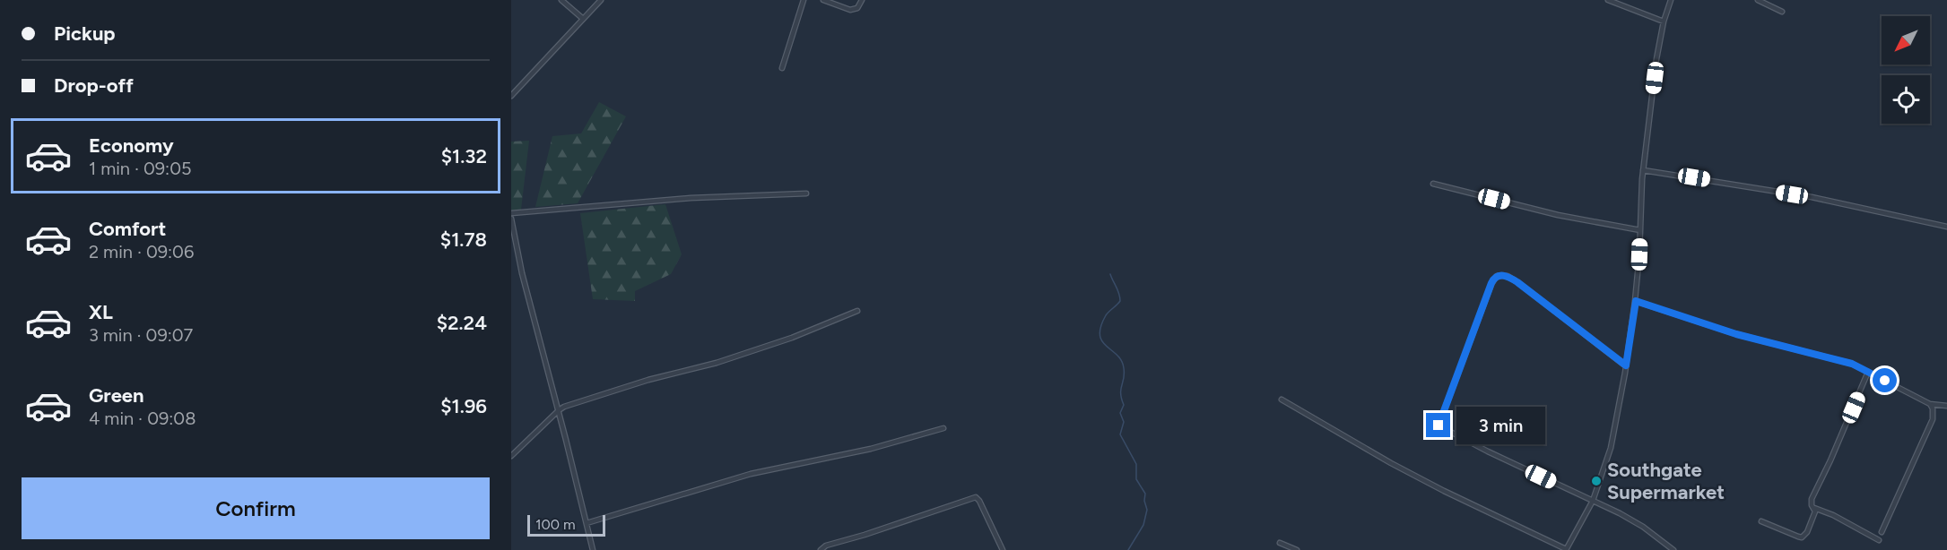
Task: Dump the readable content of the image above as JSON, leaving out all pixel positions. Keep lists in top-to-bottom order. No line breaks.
{"places":["Southgate Supermarket"],"scale_bar":"100 m","north":"bottom left","page":{"banner":["Pickup","Drop-off"],"list":[{"name":"Economy","note":"1 min · 09:05","value":"$1.32"},{"name":"Comfort","note":"2 min · 09:06","value":"$1.78"},{"name":"XL","note":"3 min · 09:07","value":"$2.24"},{"name":"Green","note":"4 min · 09:08","value":"$1.96"}],"bubble":"3 min","buttons":"Confirm","scale":"100 m"}}
